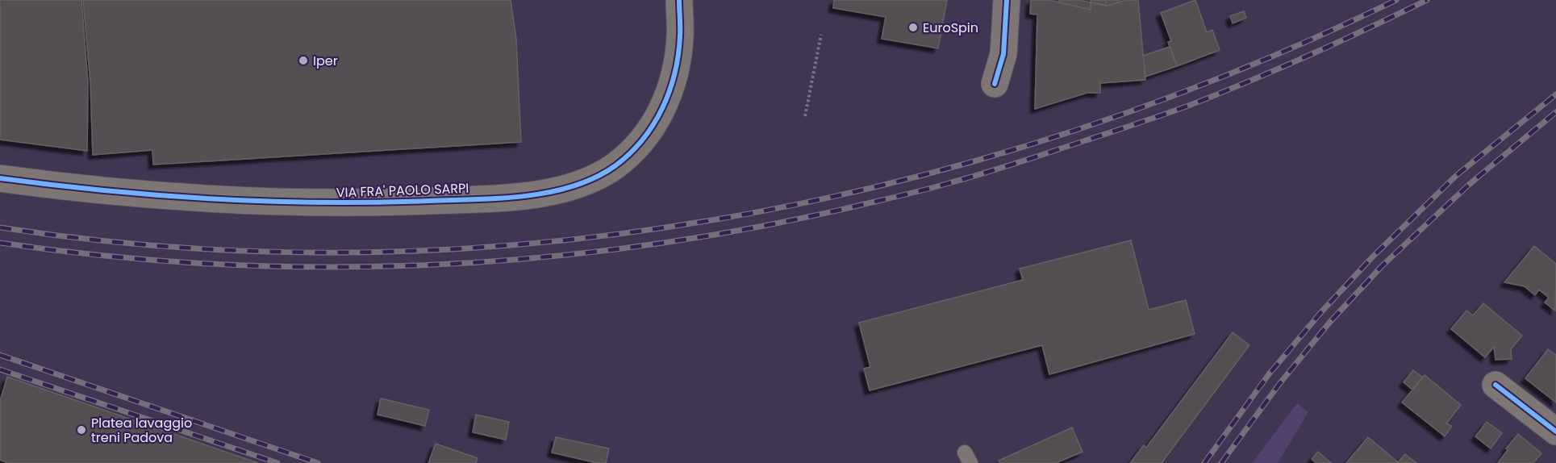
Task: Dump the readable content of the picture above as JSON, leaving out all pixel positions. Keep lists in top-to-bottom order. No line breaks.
{"streets":{"street":["VIA FRA' PAOLO SARPI"]},"places":["EuroSpin","Iper","Platea lavaggio treni Padova"]}
